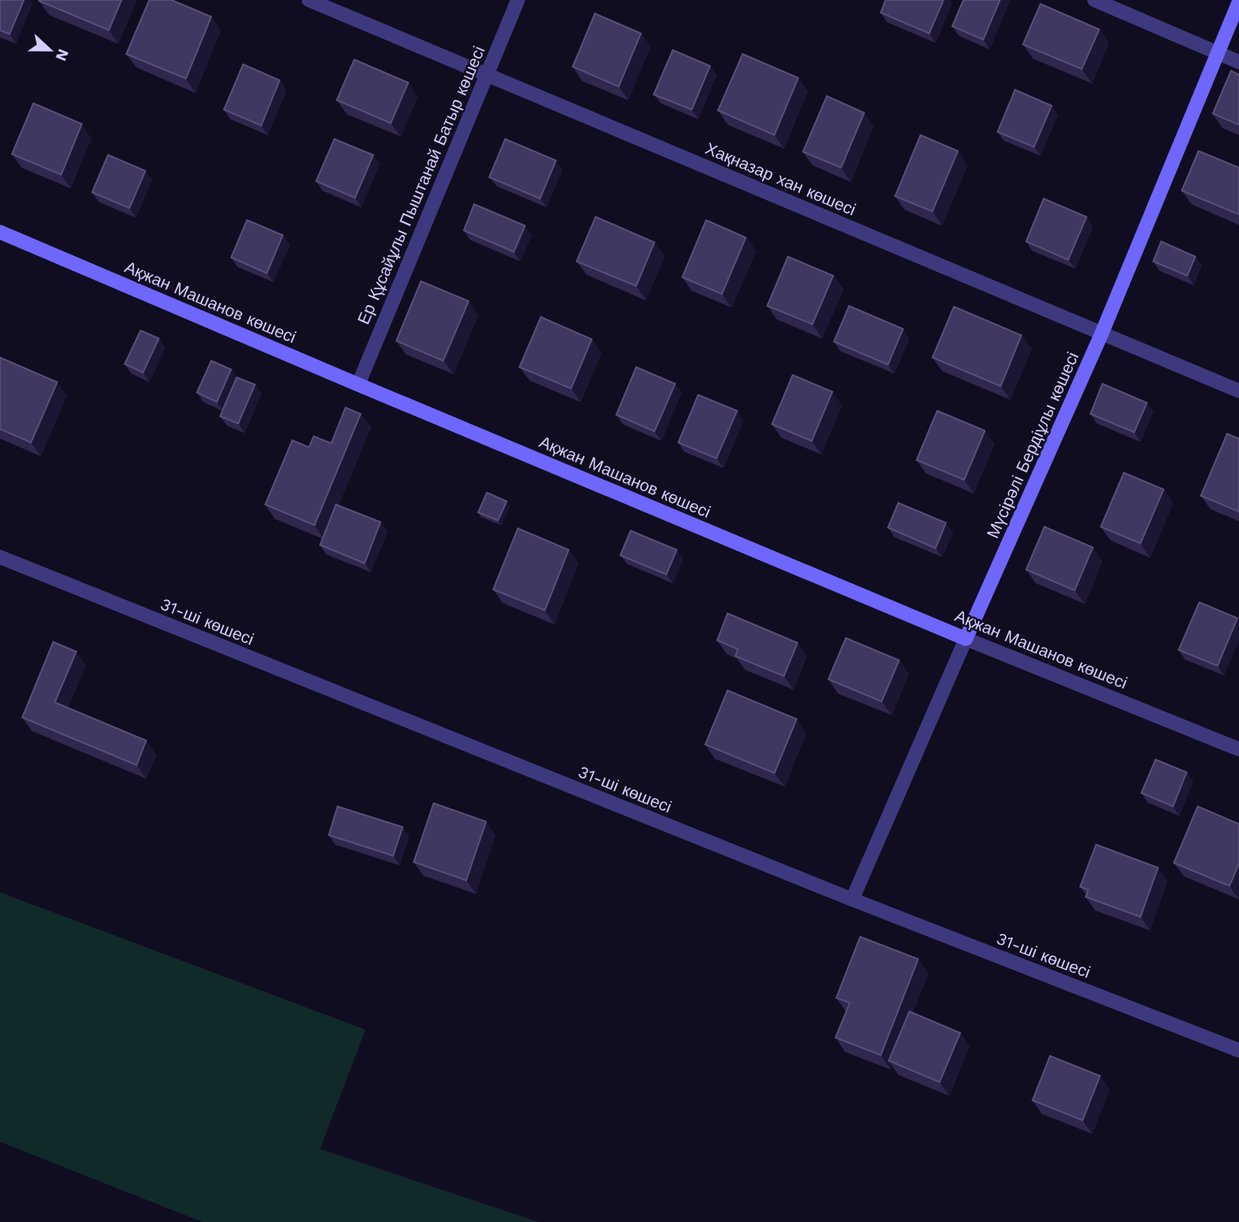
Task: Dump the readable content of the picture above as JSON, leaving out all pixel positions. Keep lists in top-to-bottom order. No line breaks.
{"streets":{"street":["Хақназар хан көшесі","Ер Құсайұлы Пыштанай Батыр көшесі","Ақжан Машанов көшесі","Мүсірәлі Бердіұлы көшесі","31-ші көшесі"]},"crossings":[["Хақназар хан көшесі","Ер Құсайұлы Пыштанай Батыр көшесі"],["Хақназар хан көшесі","Мүсірәлі Бердіұлы көшесі"],["Ер Құсайұлы Пыштанай Батыр көшесі","Ақжан Машанов көшесі"],["Ақжан Машанов көшесі","Мүсірәлі Бердіұлы көшесі"],["Мүсірәлі Бердіұлы көшесі","31-ші көшесі"]],"north":"right"}
